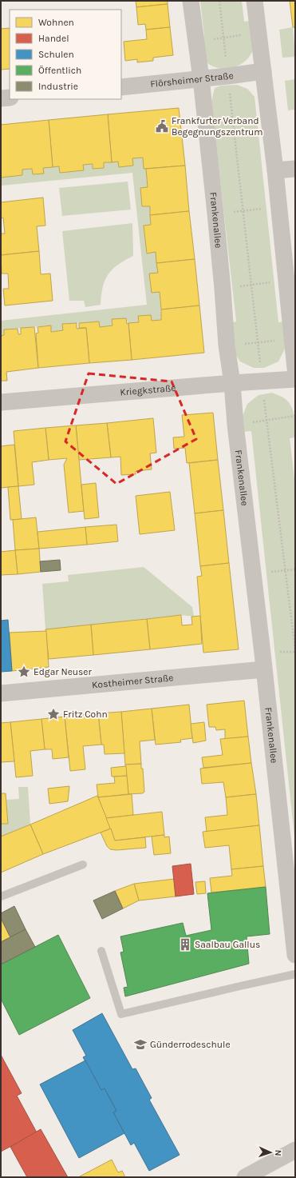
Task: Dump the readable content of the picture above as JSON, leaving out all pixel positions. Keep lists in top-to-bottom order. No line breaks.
{"streets":{"street":["Flörsheimer Straße","Frankenallee","Kriegkstraße","Kostheimer Straße"]},"crossings":[["Flörsheimer Straße","Frankenallee"],["Frankenallee","Kriegkstraße"],["Frankenallee","Kostheimer Straße"]],"places":{"public building":["Frankfurter Verband Begegnungszentrum"],"place":["Edgar Neuser","Fritz Cohn"],"building":["Saalbau Gallus"],"school or university":["Günderrodeschule"]},"legend":["Wohnen","Handel","Schulen","Öffentlich","Industrie"],"north":"right"}
